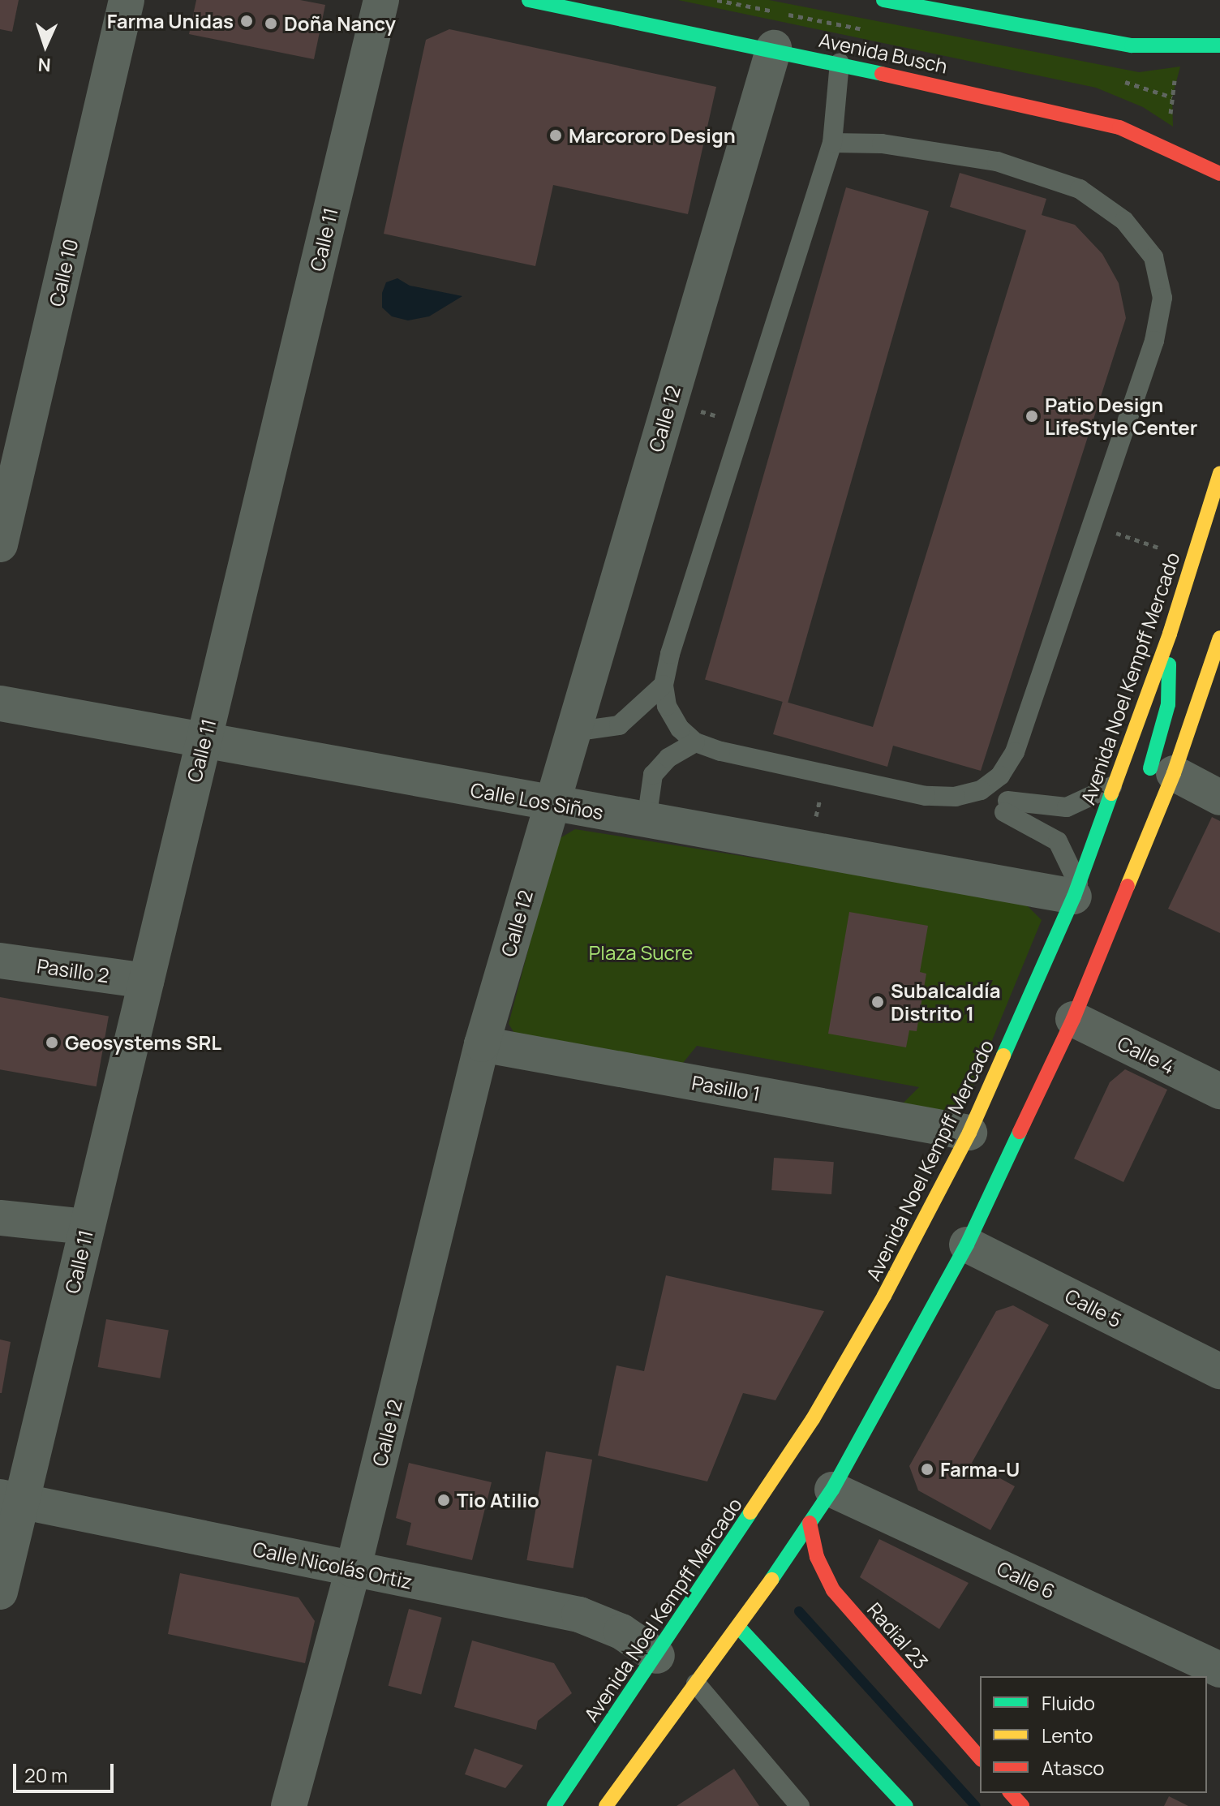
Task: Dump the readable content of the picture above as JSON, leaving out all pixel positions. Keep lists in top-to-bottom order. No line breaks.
{"streets":{"main road":["Avenida Busch","Avenida Noel Kempff Mercado","Radial 23"],"street":["Calle 11","Calle 10","Calle 12","Calle Los Siños","Pasillo 2","Calle 4","Pasillo 1","Calle 5","Calle Nicolás Ortiz","Calle 6"]},"crossings":[["Avenida Busch","Calle 12"],["Calle 11","Calle Los Siños"],["Calle 11","Pasillo 2"],["Calle 11","Calle Nicolás Ortiz"],["Calle 12","Calle Los Siños"],["Calle 12","Pasillo 1"],["Calle 12","Calle Nicolás Ortiz"],["Avenida Noel Kempff Mercado","Calle Los Siños"],["Avenida Noel Kempff Mercado","Pasillo 1"],["Avenida Noel Kempff Mercado","Calle Nicolás Ortiz"]],"parks":["Plaza Sucre"],"places":["Farma Unidas","Doña Nancy","Marcororo Design","Patio Design LifeStyle Center","Subalcaldía Distrito 1","Geosystems SRL","Farma-U","Tio Atilio"],"legend":["Fluido","Lento","Atasco"],"scale_bar":"20 m","north":"bottom"}
